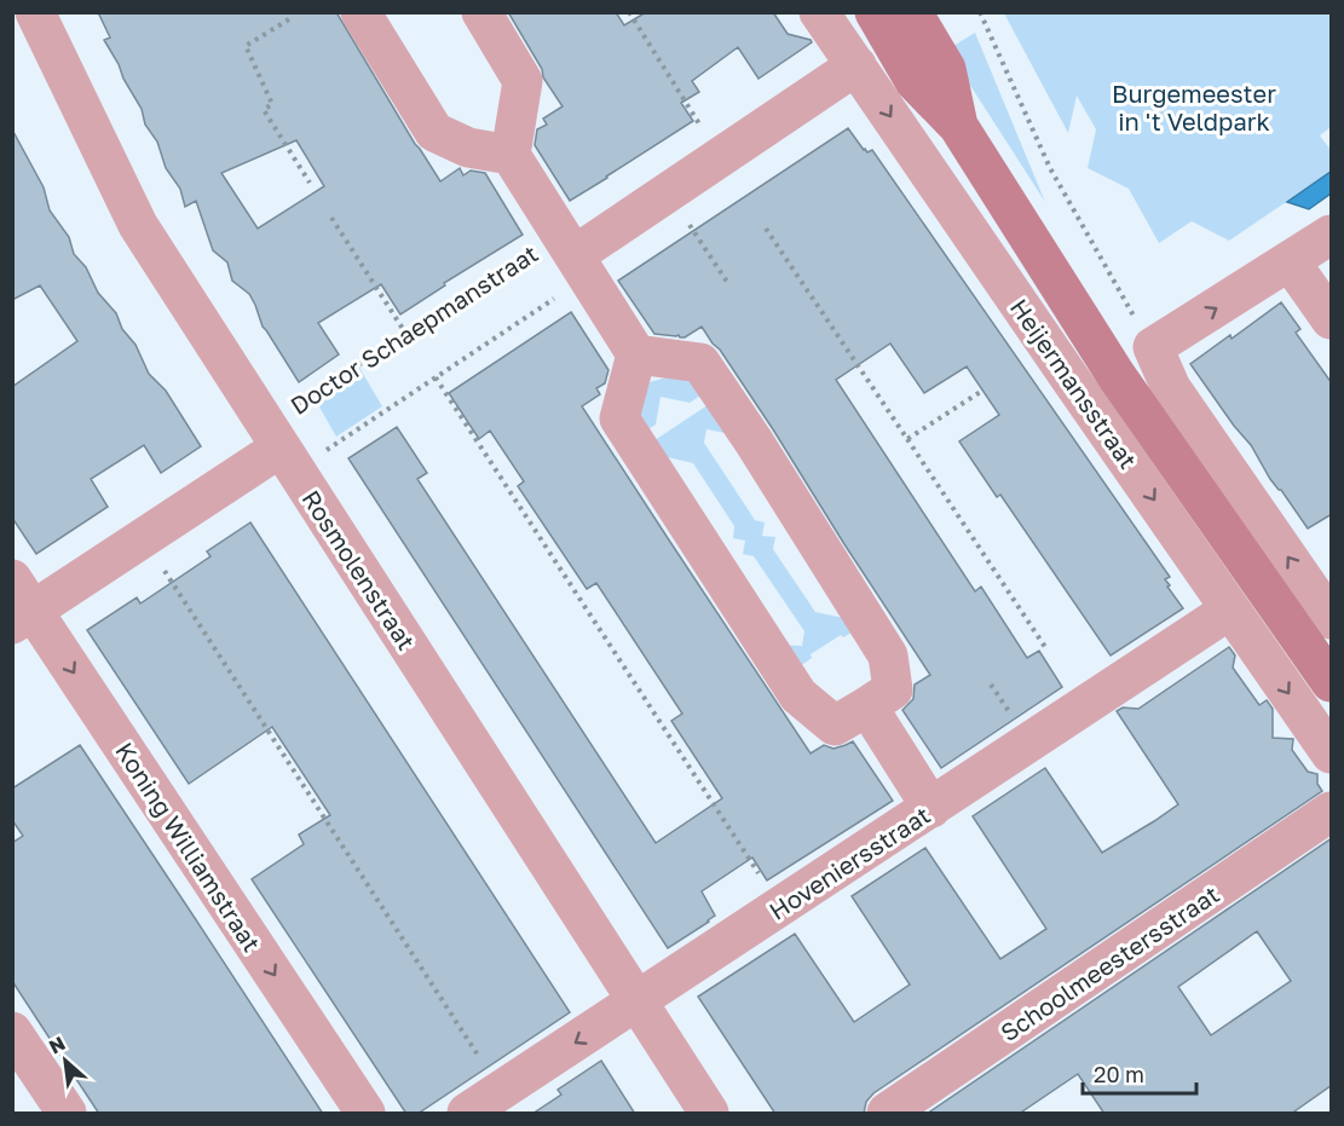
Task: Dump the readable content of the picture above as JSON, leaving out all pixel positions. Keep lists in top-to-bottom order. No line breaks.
{"streets":{"main road":["Heijermansstraat"],"street":["Doctor Schaepmanstraat","Rosmolenstraat","Koning Williamstraat","Hoveniersstraat","Schoolmeestersstraat"]},"crossings":[["Doctor Schaepmanstraat","Heijermansstraat"],["Doctor Schaepmanstraat","Rosmolenstraat"],["Doctor Schaepmanstraat","Koning Williamstraat"],["Heijermansstraat","Hoveniersstraat"],["Rosmolenstraat","Hoveniersstraat"]],"one_way":["Koning Williamstraat"],"parks":["Burgemeester in 't Veldpark"],"scale_bar":"20 m","north":"top left"}
